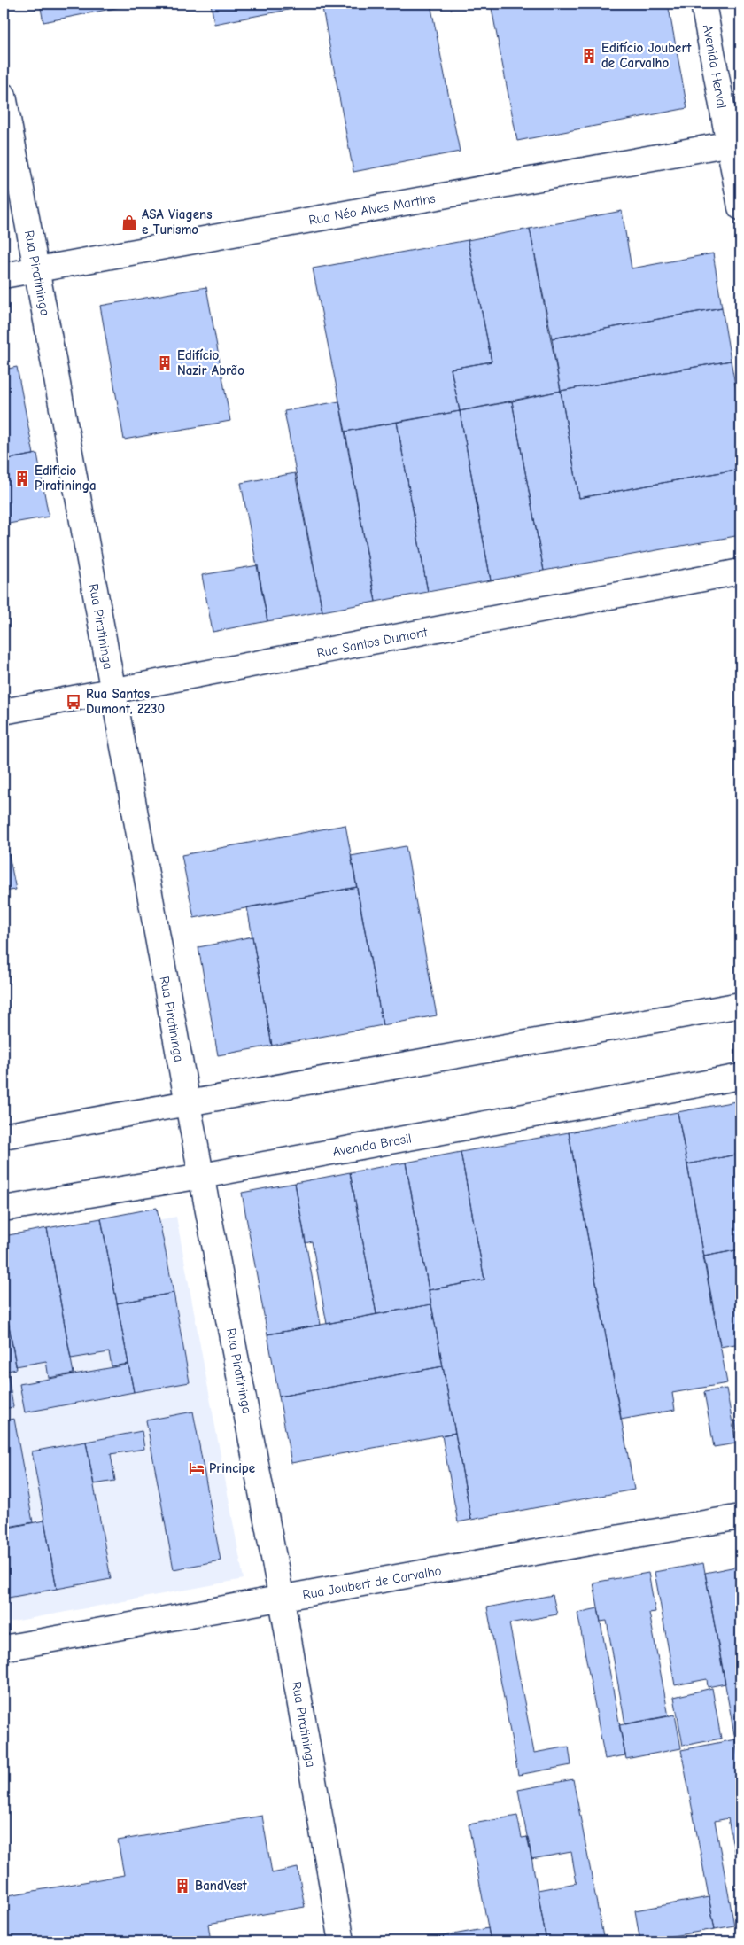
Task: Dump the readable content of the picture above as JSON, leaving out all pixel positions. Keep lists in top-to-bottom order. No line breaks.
{"streets":{"street":["Avenida Herval","Rua Néo Alves Martins","Rua Piratininga","Rua Santos Dumont","Avenida Brasil","Rua Joubert de Carvalho"]},"crossings":[["Avenida Herval","Rua Néo Alves Martins"],["Rua Néo Alves Martins","Rua Piratininga"],["Rua Piratininga","Rua Santos Dumont"],["Rua Piratininga","Avenida Brasil"],["Rua Piratininga","Rua Joubert de Carvalho"]],"places":{"building":["Edifício Joubert de Carvalho","Edifício Nazir Abrão","Edificio Piratininga","BandVest"],"shop":["ASA Viagens e Turismo"],"bus stop":["Rua Santos Dumont, 2230"],"hotel":["Principe"]}}
